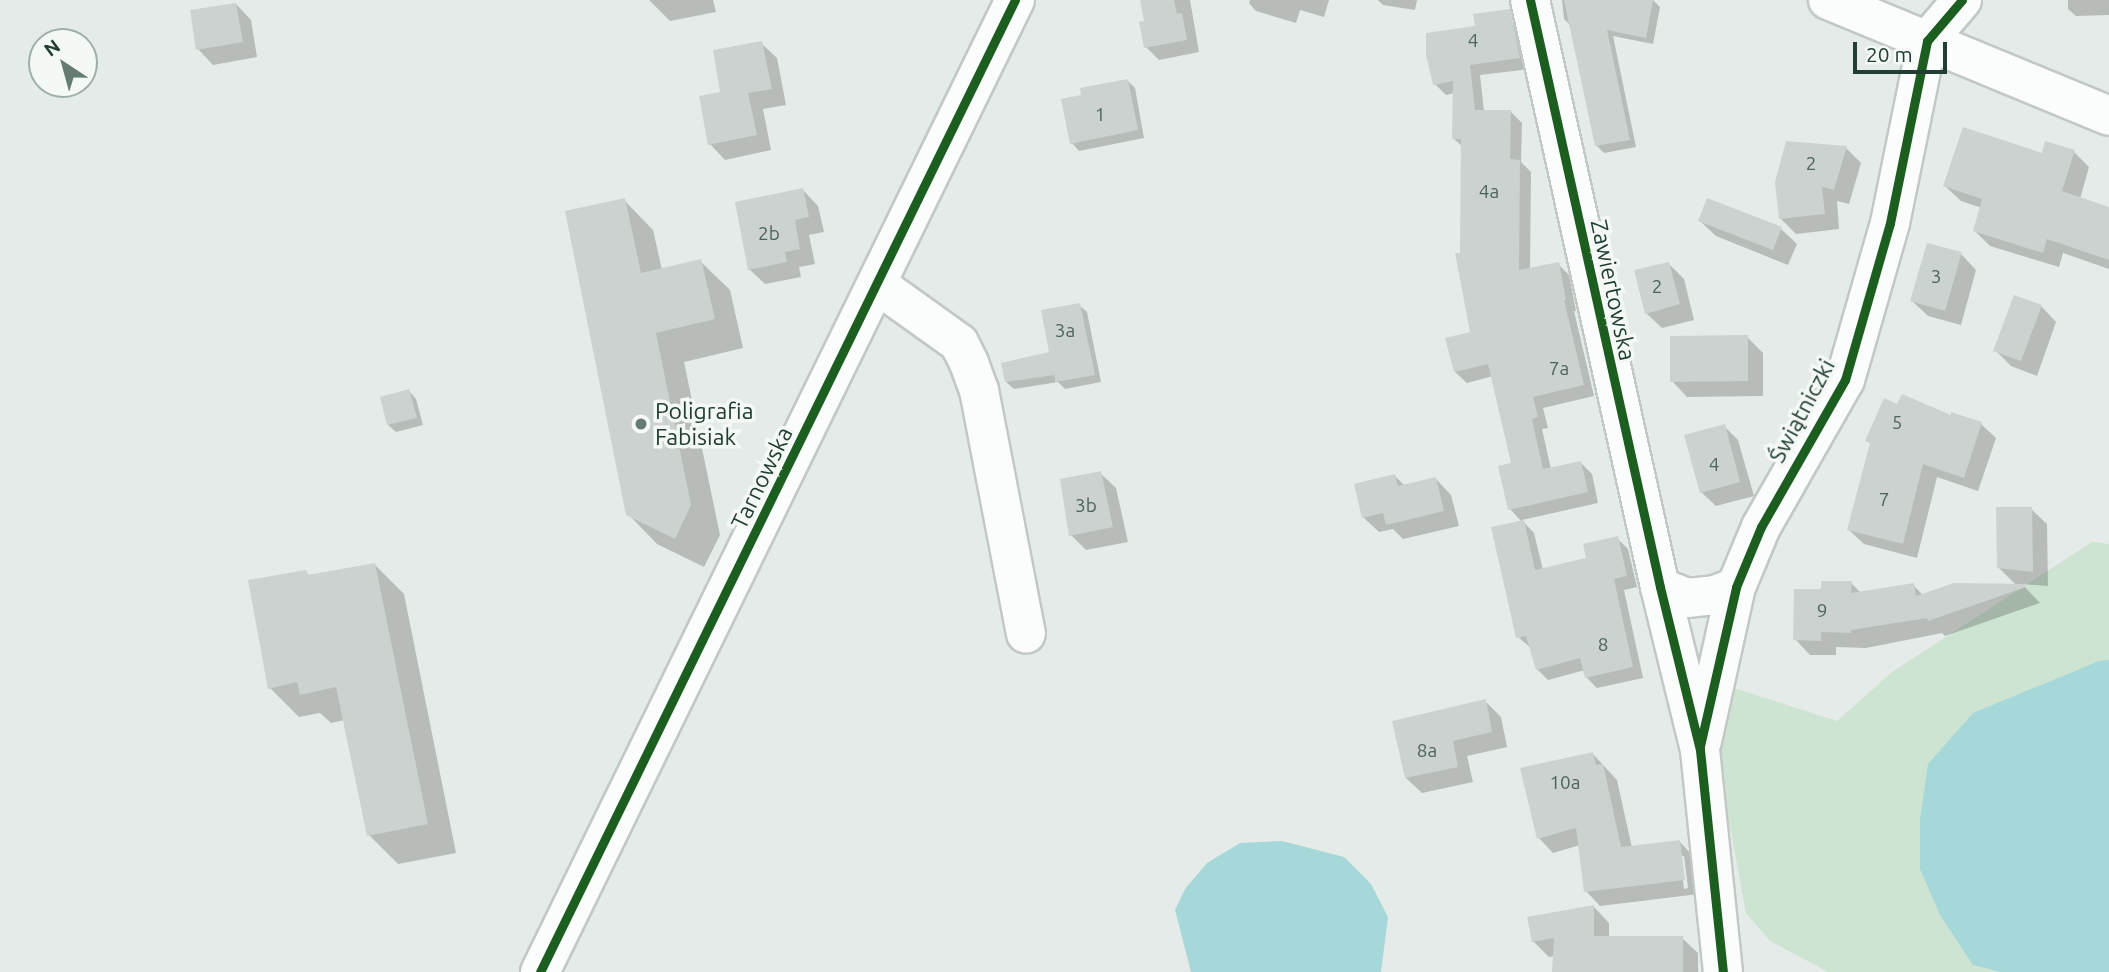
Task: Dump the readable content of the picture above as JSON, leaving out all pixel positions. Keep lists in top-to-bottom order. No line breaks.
{"streets":{"street":["Zawiertowska","Świątniczki","Tarnowska"]},"crossings":[["Zawiertowska","Świątniczki"]],"places":["Poligrafia Fabisiak"],"house_numbers":["4","1","2","4a","2b","3","2","3a","7a","5","4","7","3b","9","8","8a","10a"],"scale_bar":"20 m","north":"top left"}
